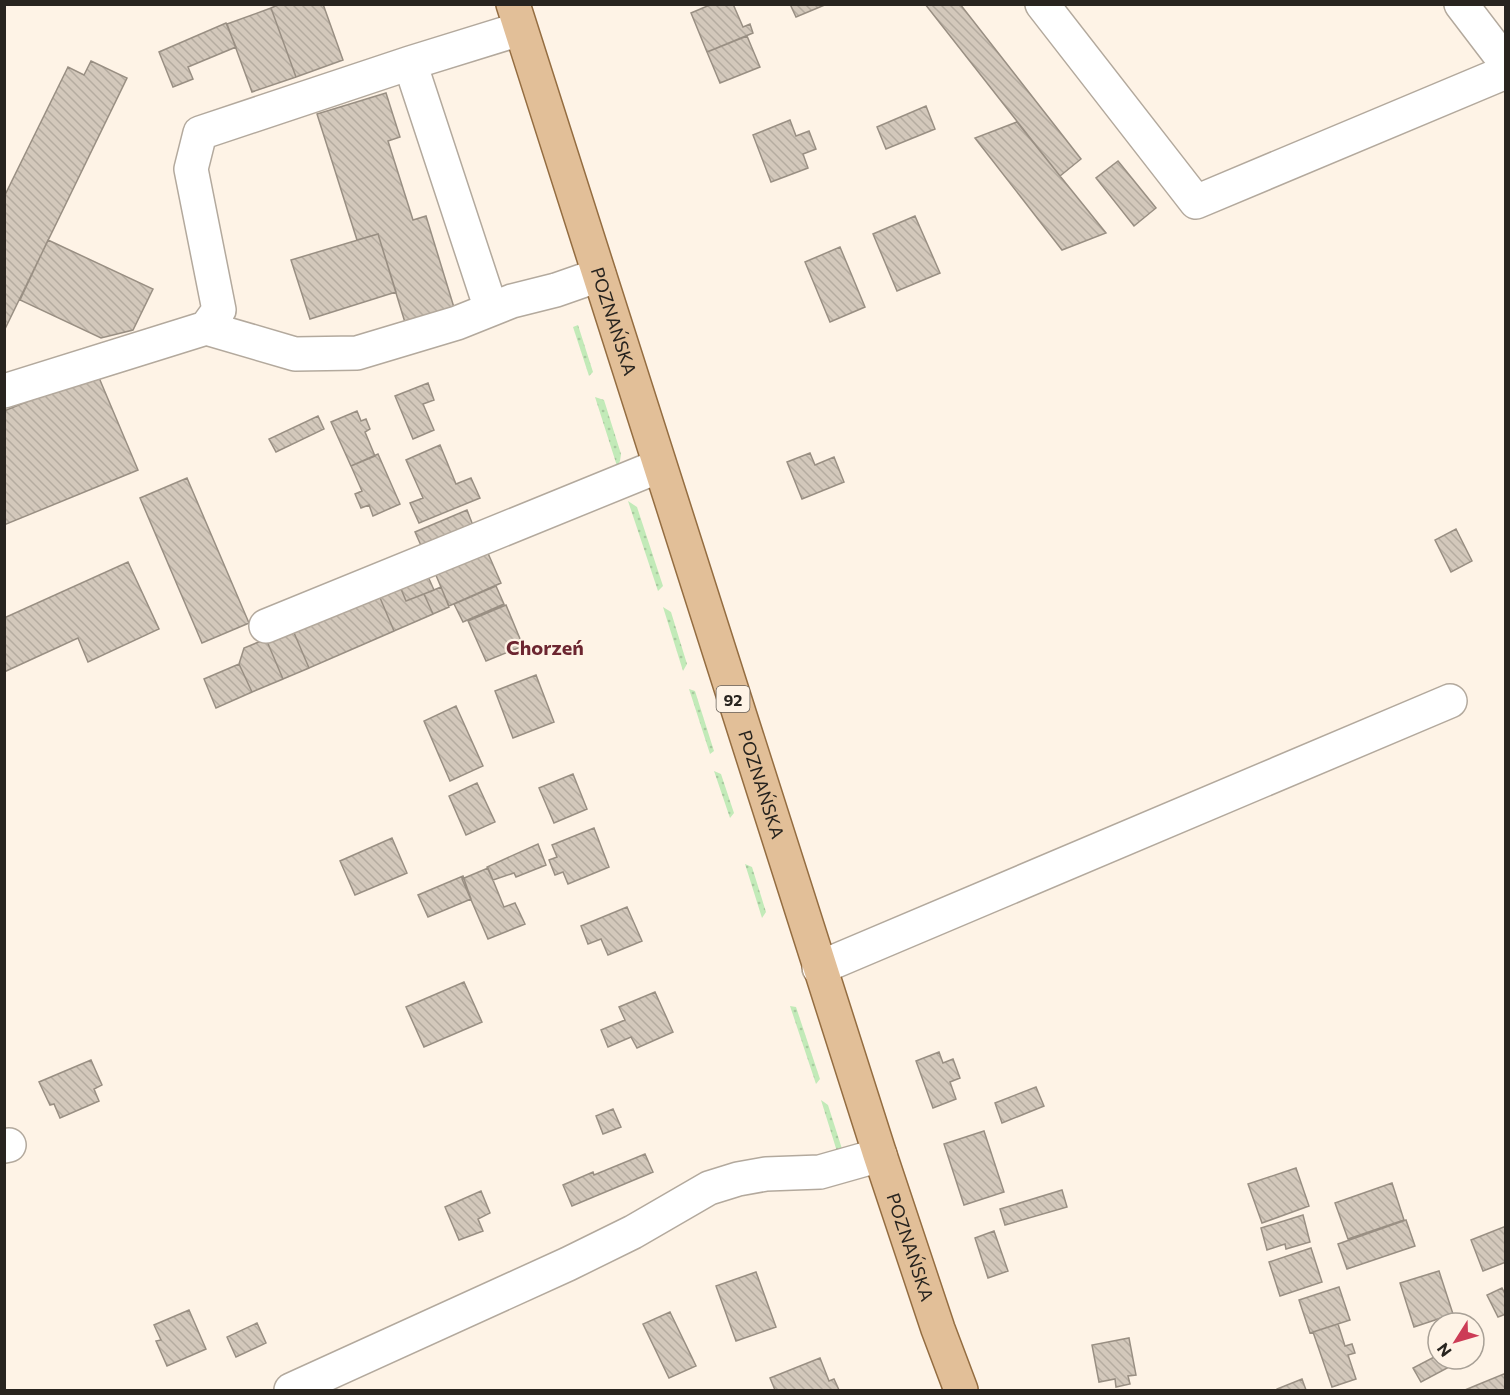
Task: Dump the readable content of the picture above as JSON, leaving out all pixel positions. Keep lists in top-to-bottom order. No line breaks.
{"streets":{"main road":["POZNAŃSKA","92"]},"districts":["Chorzeń"],"north":"bottom left"}
